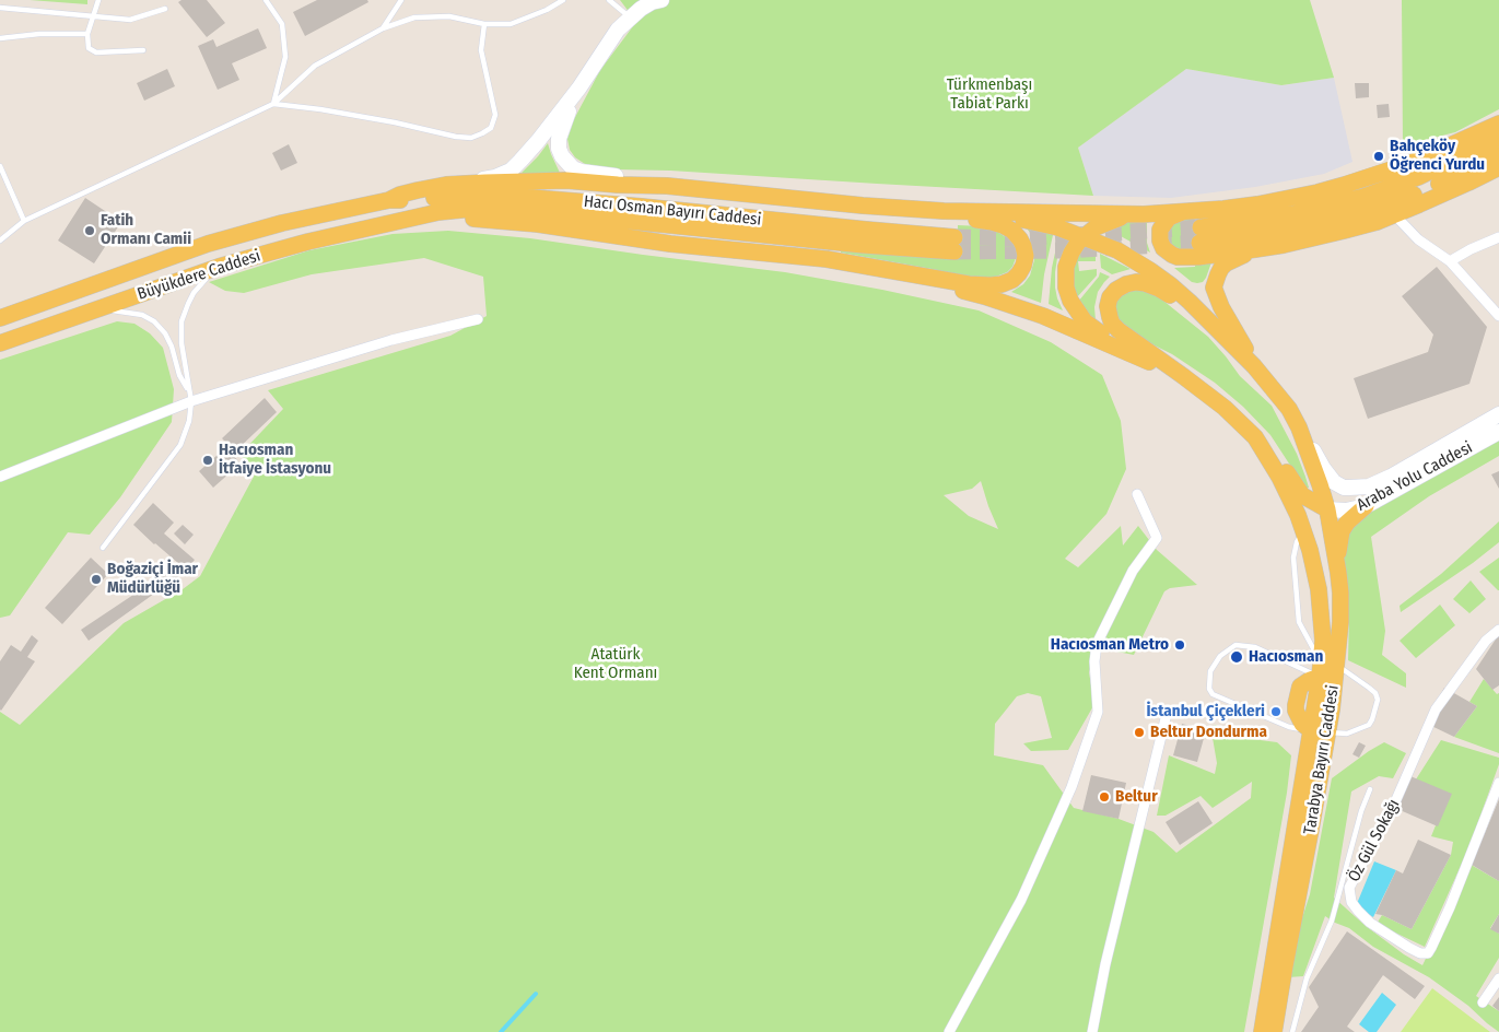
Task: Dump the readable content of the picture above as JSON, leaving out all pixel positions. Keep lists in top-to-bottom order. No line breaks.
{"streets":{"main road":["Hacı Osman Bayırı Caddesi","Büyükdere Caddesi","Araba Yolu Caddesi","Tarabya Bayırı Caddesi"],"street":["Öz Gül Sokağı"]},"crossings":[["Hacı Osman Bayırı Caddesi","Büyükdere Caddesi"],["Araba Yolu Caddesi","Tarabya Bayırı Caddesi"]],"parks":["Türkmenbaşı Tabiat Parkı","Atatürk Kent Ormanı"],"places":["Bahçeköy Öğrenci Yurdu","Fatih Ormanı Camii","Hacıosman İtfaiye İstasyonu","Boğaziçi İmar Müdürlüğü","Hacıosman Metro","Hacıosman","İstanbul Çiçekleri","Beltur Dondurma","Beltur"]}
